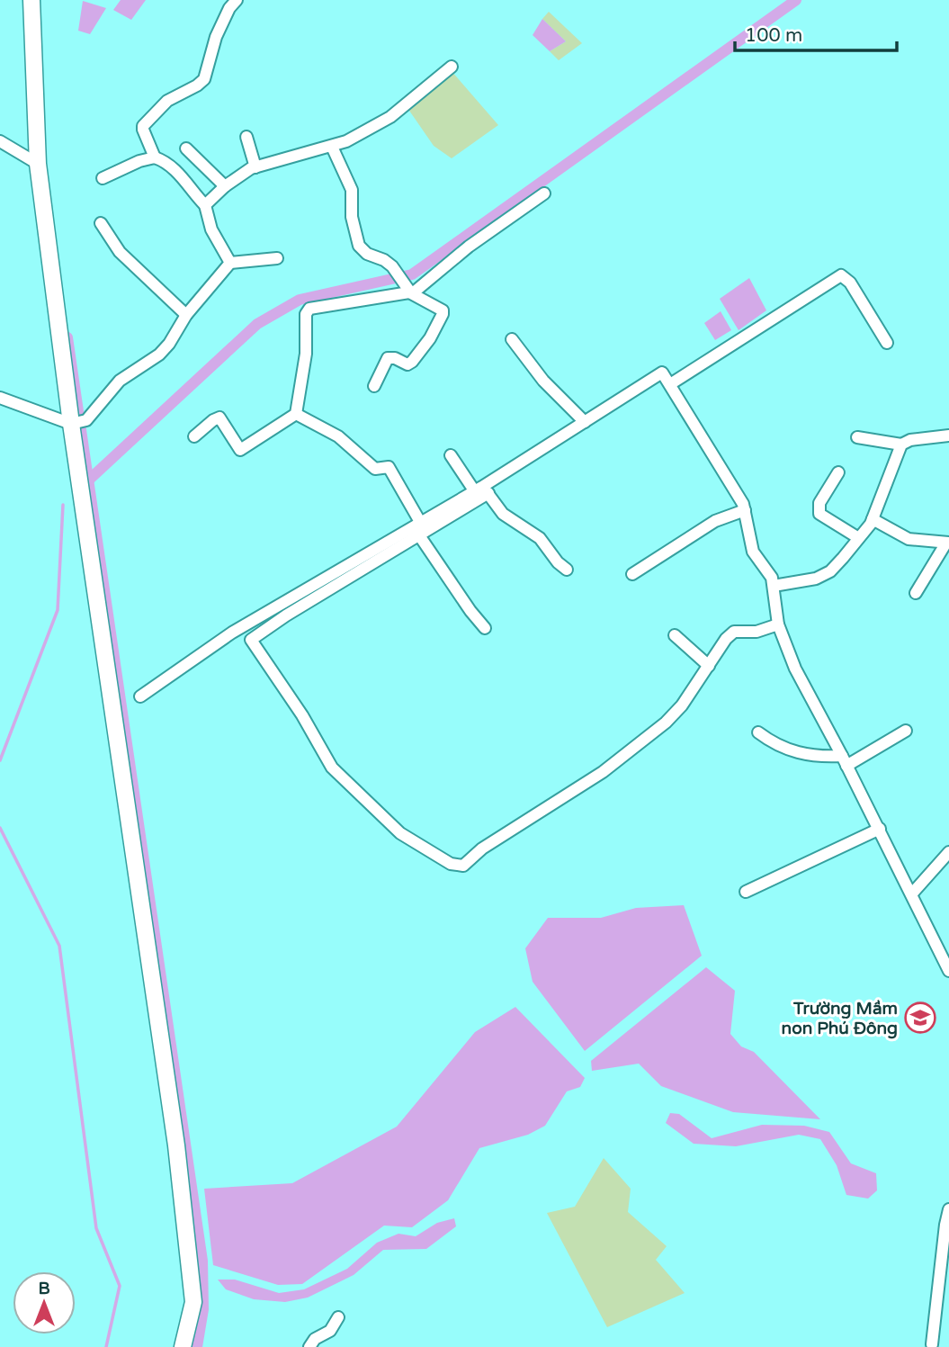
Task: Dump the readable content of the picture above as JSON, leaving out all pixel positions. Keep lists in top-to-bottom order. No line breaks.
{"places":{"school or university":["Trường Mầm non Phú Đông"]},"scale_bar":"100 m","north":"top"}
